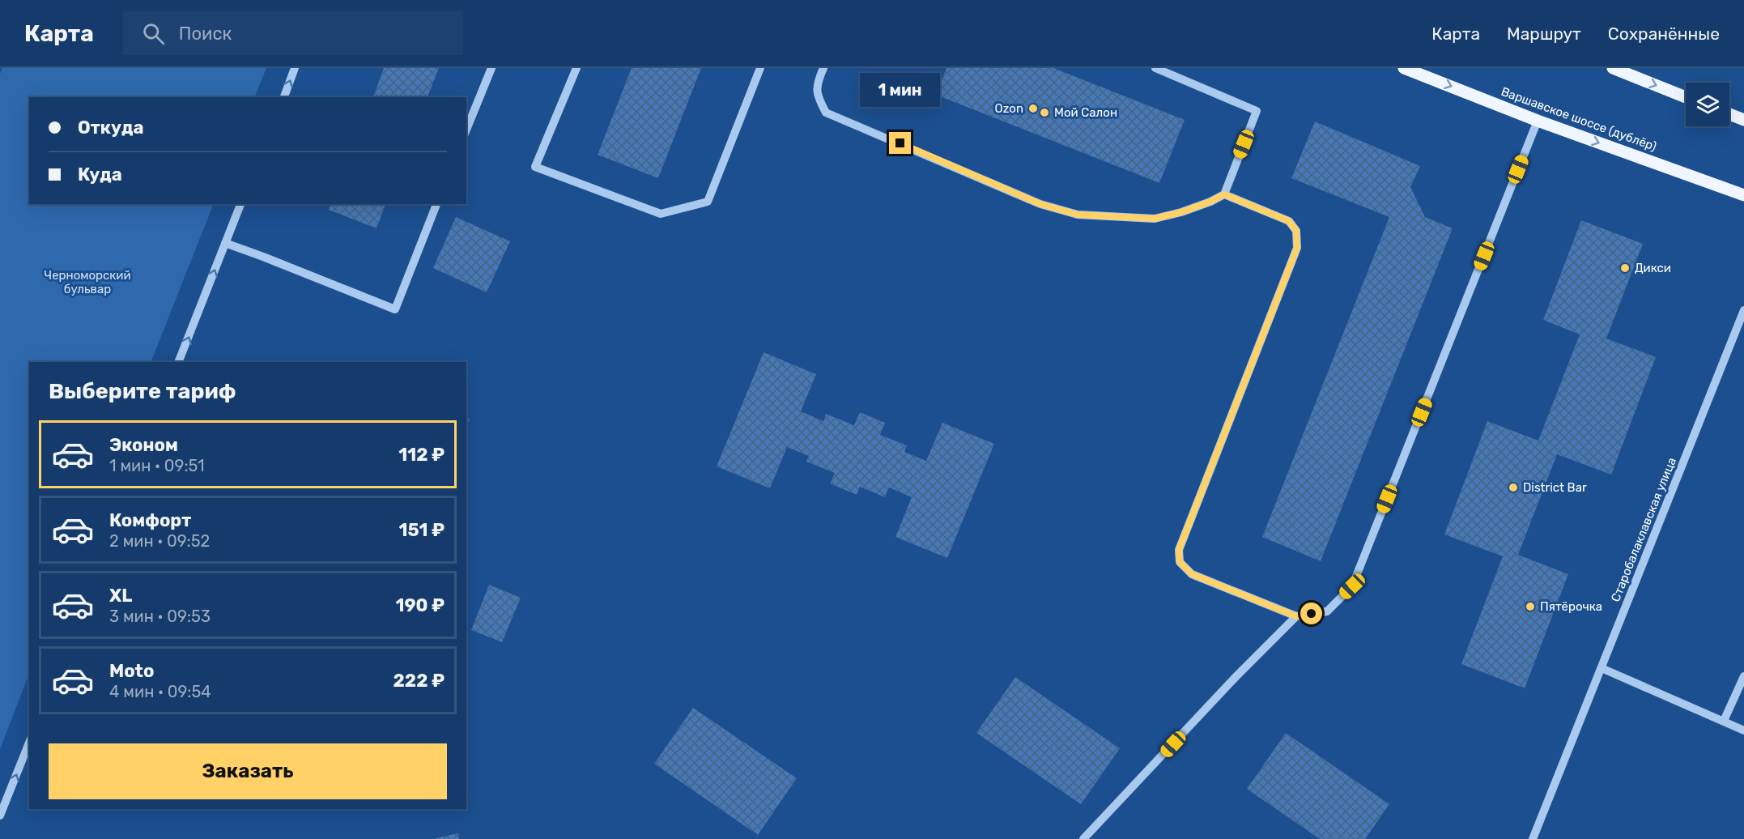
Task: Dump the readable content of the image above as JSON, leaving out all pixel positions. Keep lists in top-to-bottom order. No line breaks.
{"streets":{"main road":["Варшавское шоссе (дублёр)"],"street":["Старобалаклавская улица"]},"one_way":["Варшавское шоссе (дублёр)"],"parks":["Черноморский бульвар"],"places":["Ozon","Мой Салон","Дикси","District Bar","Пятёрочка"],"page":{"header":"Карта","search":"Поиск","nav":["Карта","Маршрут","Сохранённые"],"bubble":"1 мин","banner":["Откуда","Куда"],"heading":"Выберите тариф","list":[{"name":"Эконом","note":"1 мин · 09:51","value":"112 ₽"},{"name":"Комфорт","note":"2 мин · 09:52","value":"151 ₽"},{"name":"XL","note":"3 мин · 09:53","value":"190 ₽"},{"name":"Moto","note":"4 мин · 09:54","value":"222 ₽"}],"buttons":"Заказать"}}
